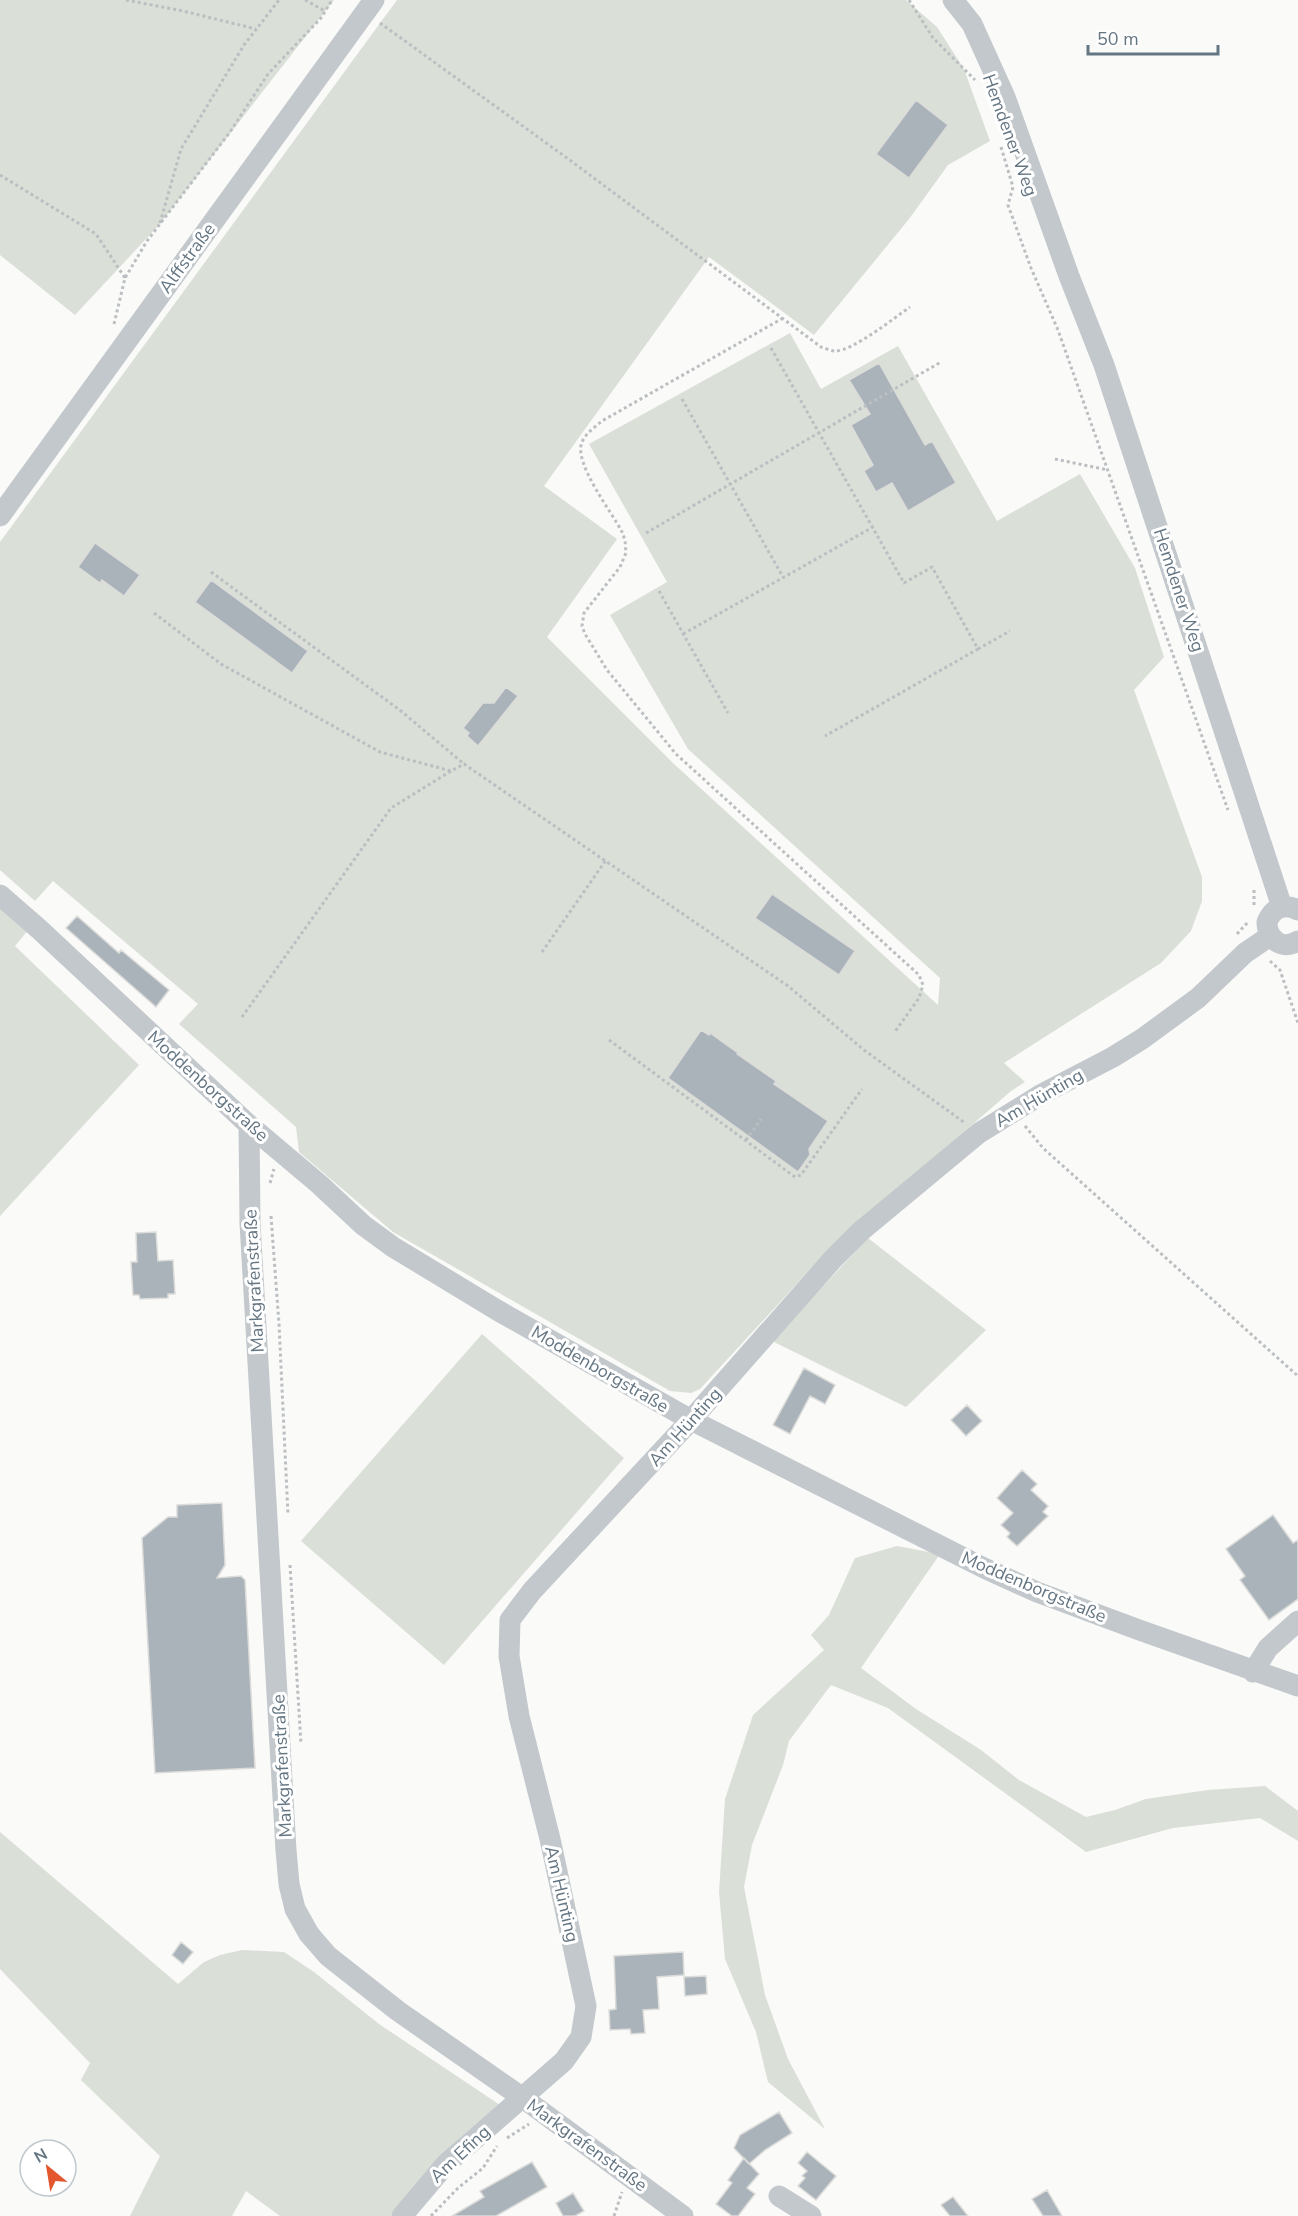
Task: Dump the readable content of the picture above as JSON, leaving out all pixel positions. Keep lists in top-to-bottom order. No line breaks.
{"streets":{"street":["Hemdener Weg","Alffstraße","Moddenborgstraße","Am Hünting","Markgrafenstraße","Am Efing"]},"crossings":[["Hemdener Weg","Am Hünting"],["Moddenborgstraße","Am Hünting"],["Moddenborgstraße","Markgrafenstraße"],["Am Hünting","Markgrafenstraße"],["Am Hünting","Am Efing"],["Markgrafenstraße","Am Efing"]],"scale_bar":"50 m","north":"top left"}
